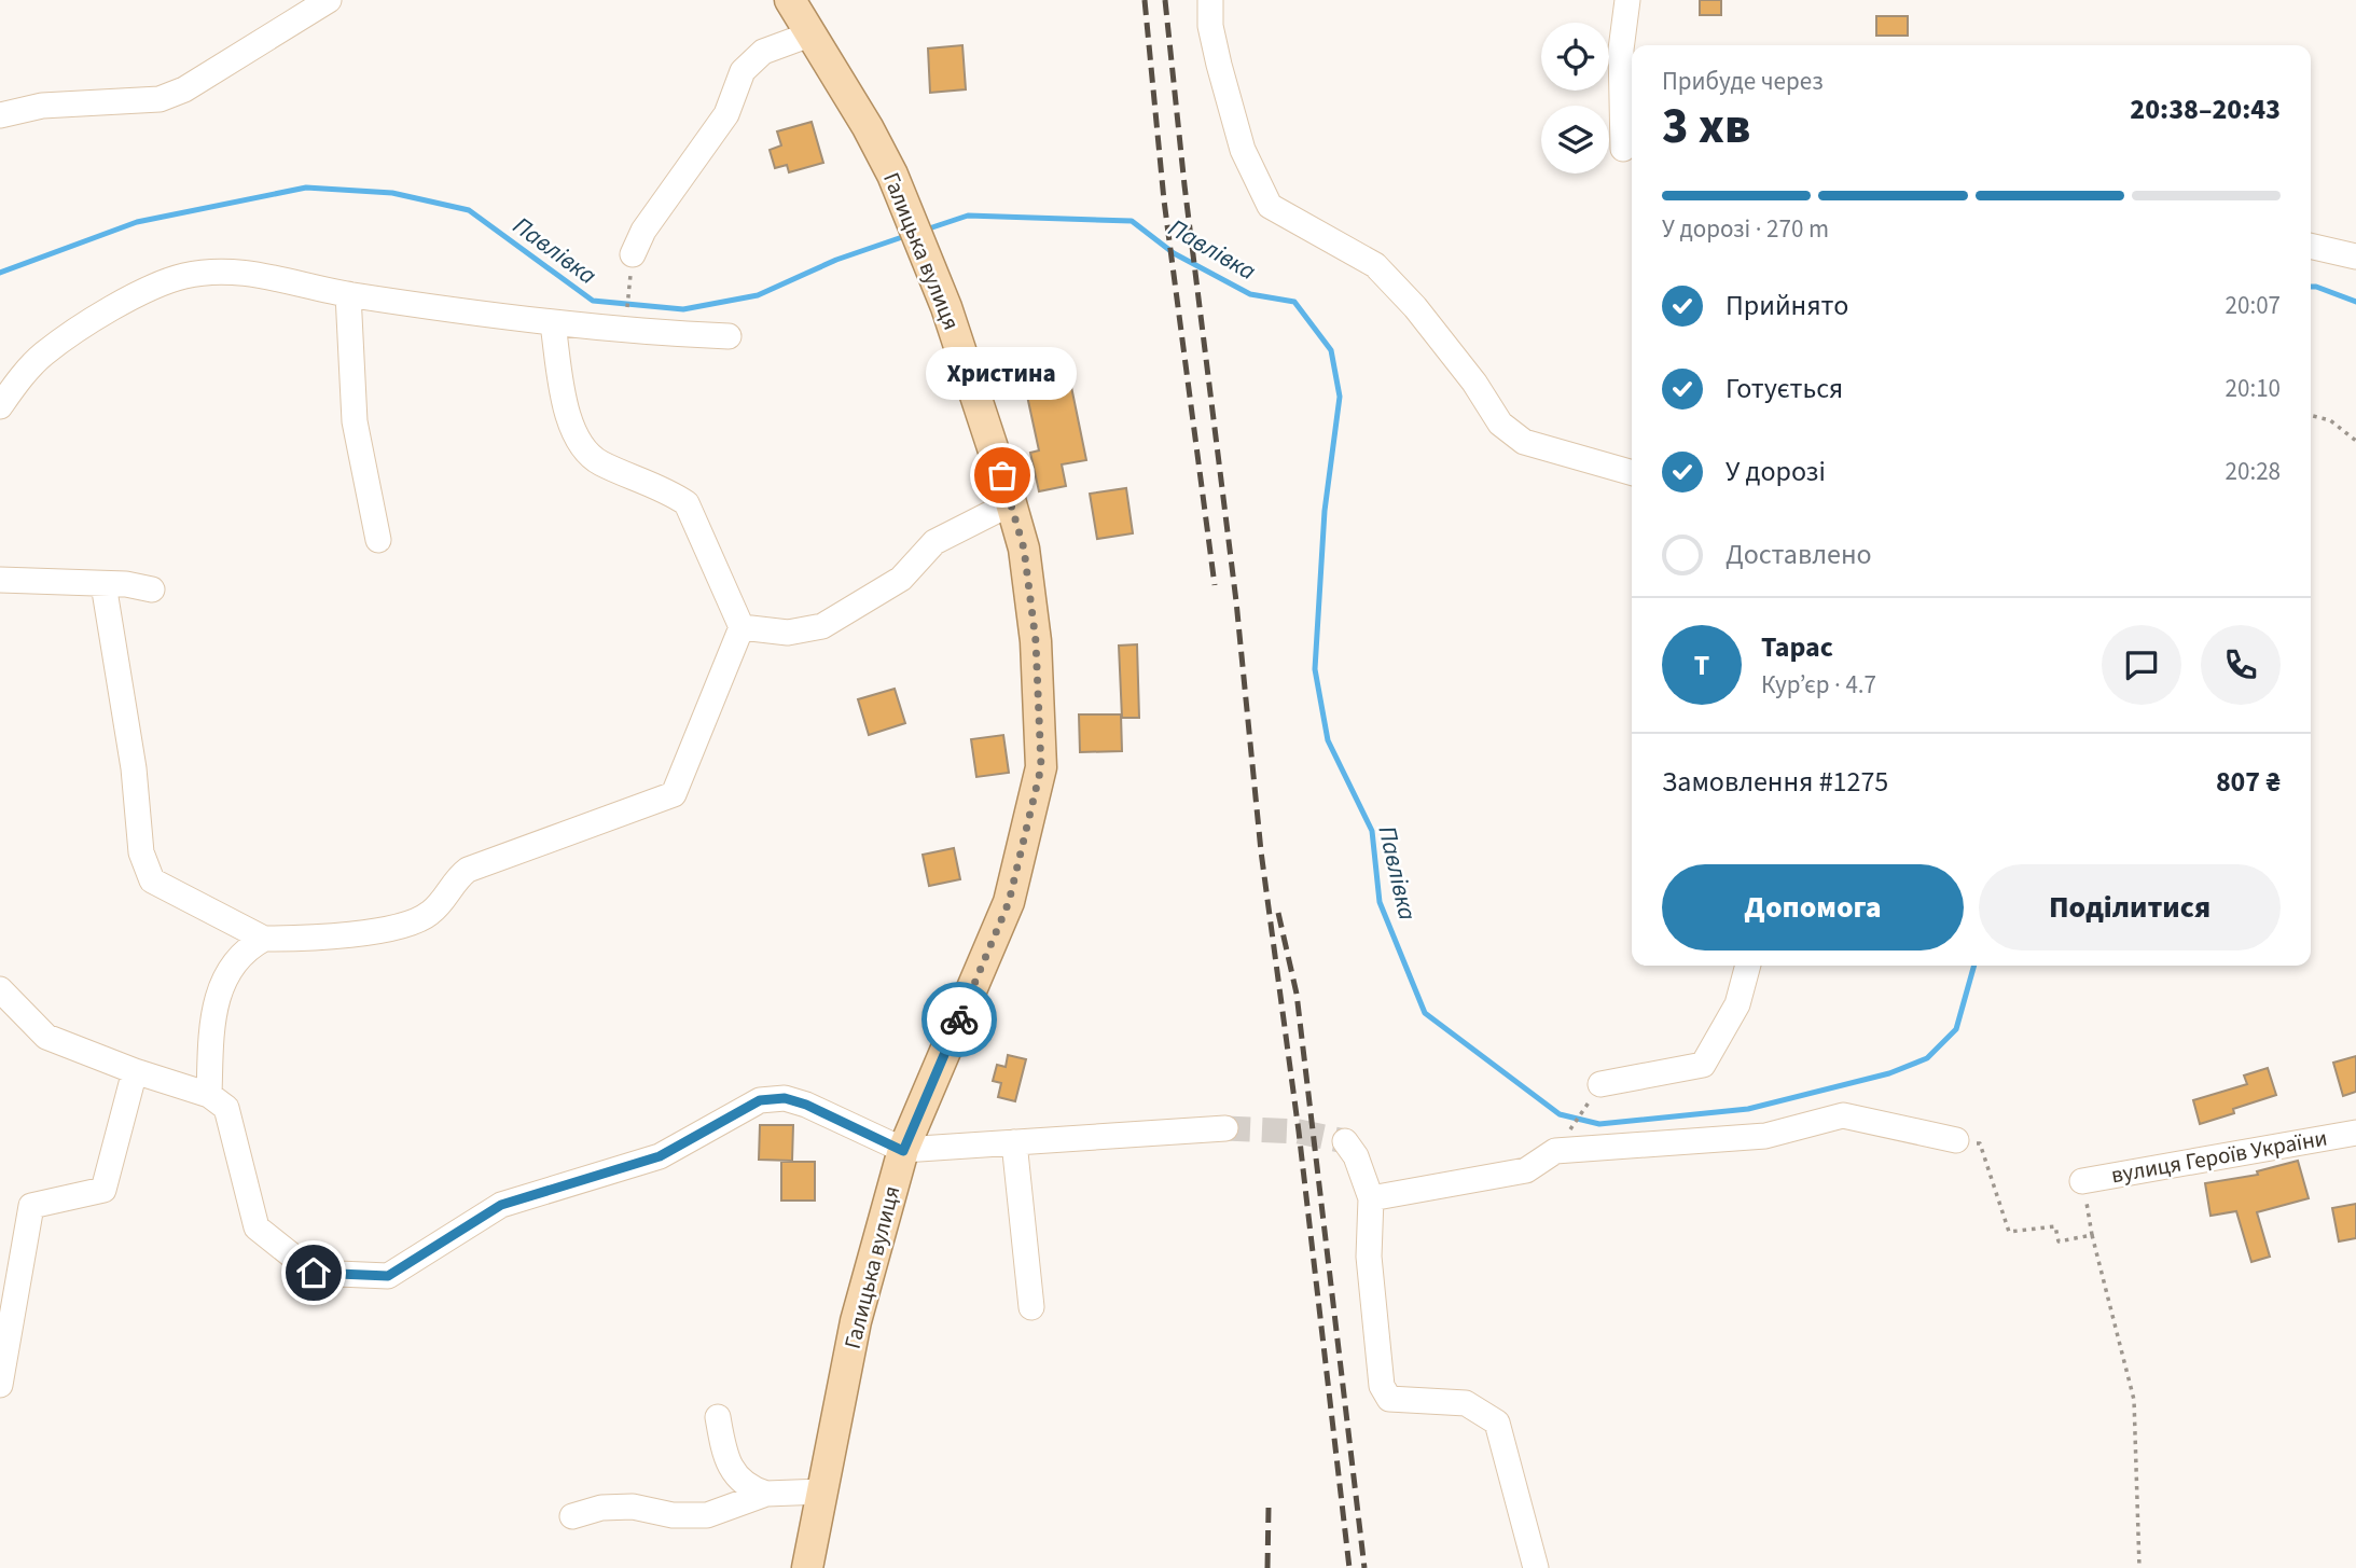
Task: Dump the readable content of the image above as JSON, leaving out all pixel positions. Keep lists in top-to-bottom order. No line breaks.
{"streets":{"main road":["Галицька вулиця"],"street":["вулиця Героїв України"]},"water":["Павлівка"],"places":["Христина"],"page":{"heading":["3 хв","Прибуде через","20:38–20:43"],"panel":["Тарас","Кур’єр · 4.7","Замовлення #1275","807 ₴"],"bar":"У дорозі · 270 m","list":[["Прийнято","20:07"],["Готується","20:10"],["У дорозі","20:28"],"Доставлено"],"bubble":"Христина","round":"Т","buttons":["Допомога","Поділитися"]}}
